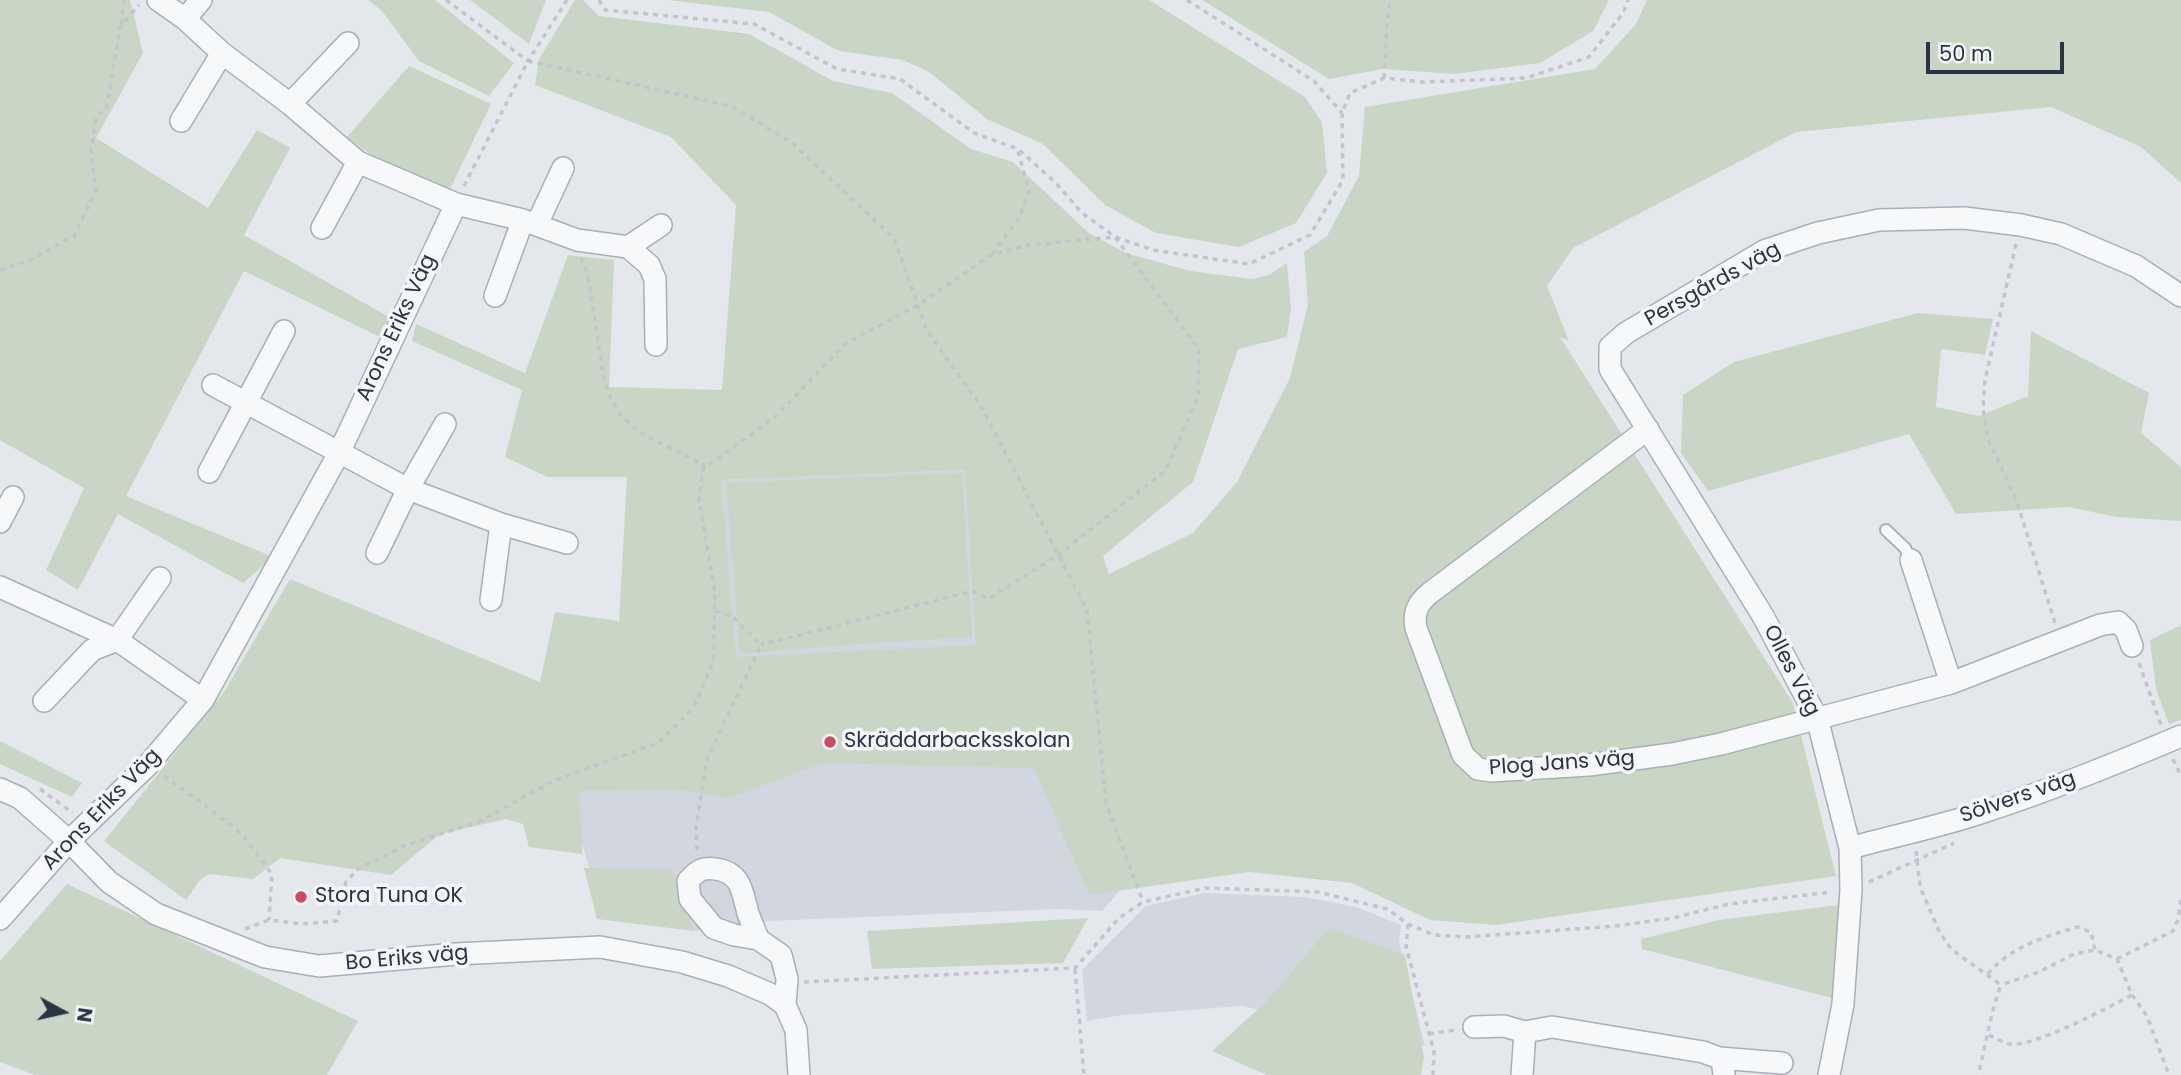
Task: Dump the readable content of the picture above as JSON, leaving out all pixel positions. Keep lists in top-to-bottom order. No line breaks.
{"streets":{"street":["Persgårds väg","Arons Eriks Väg","Olles Väg","Plog Jans väg","Sölvers väg","Bo Eriks väg"]},"crossings":[["Persgårds väg","Olles Väg"],["Arons Eriks Väg","Bo Eriks väg"],["Olles Väg","Plog Jans väg"],["Olles Väg","Sölvers väg"]],"places":["Skräddarbacksskolan","Stora Tuna OK"],"scale_bar":"50 m","north":"right"}
